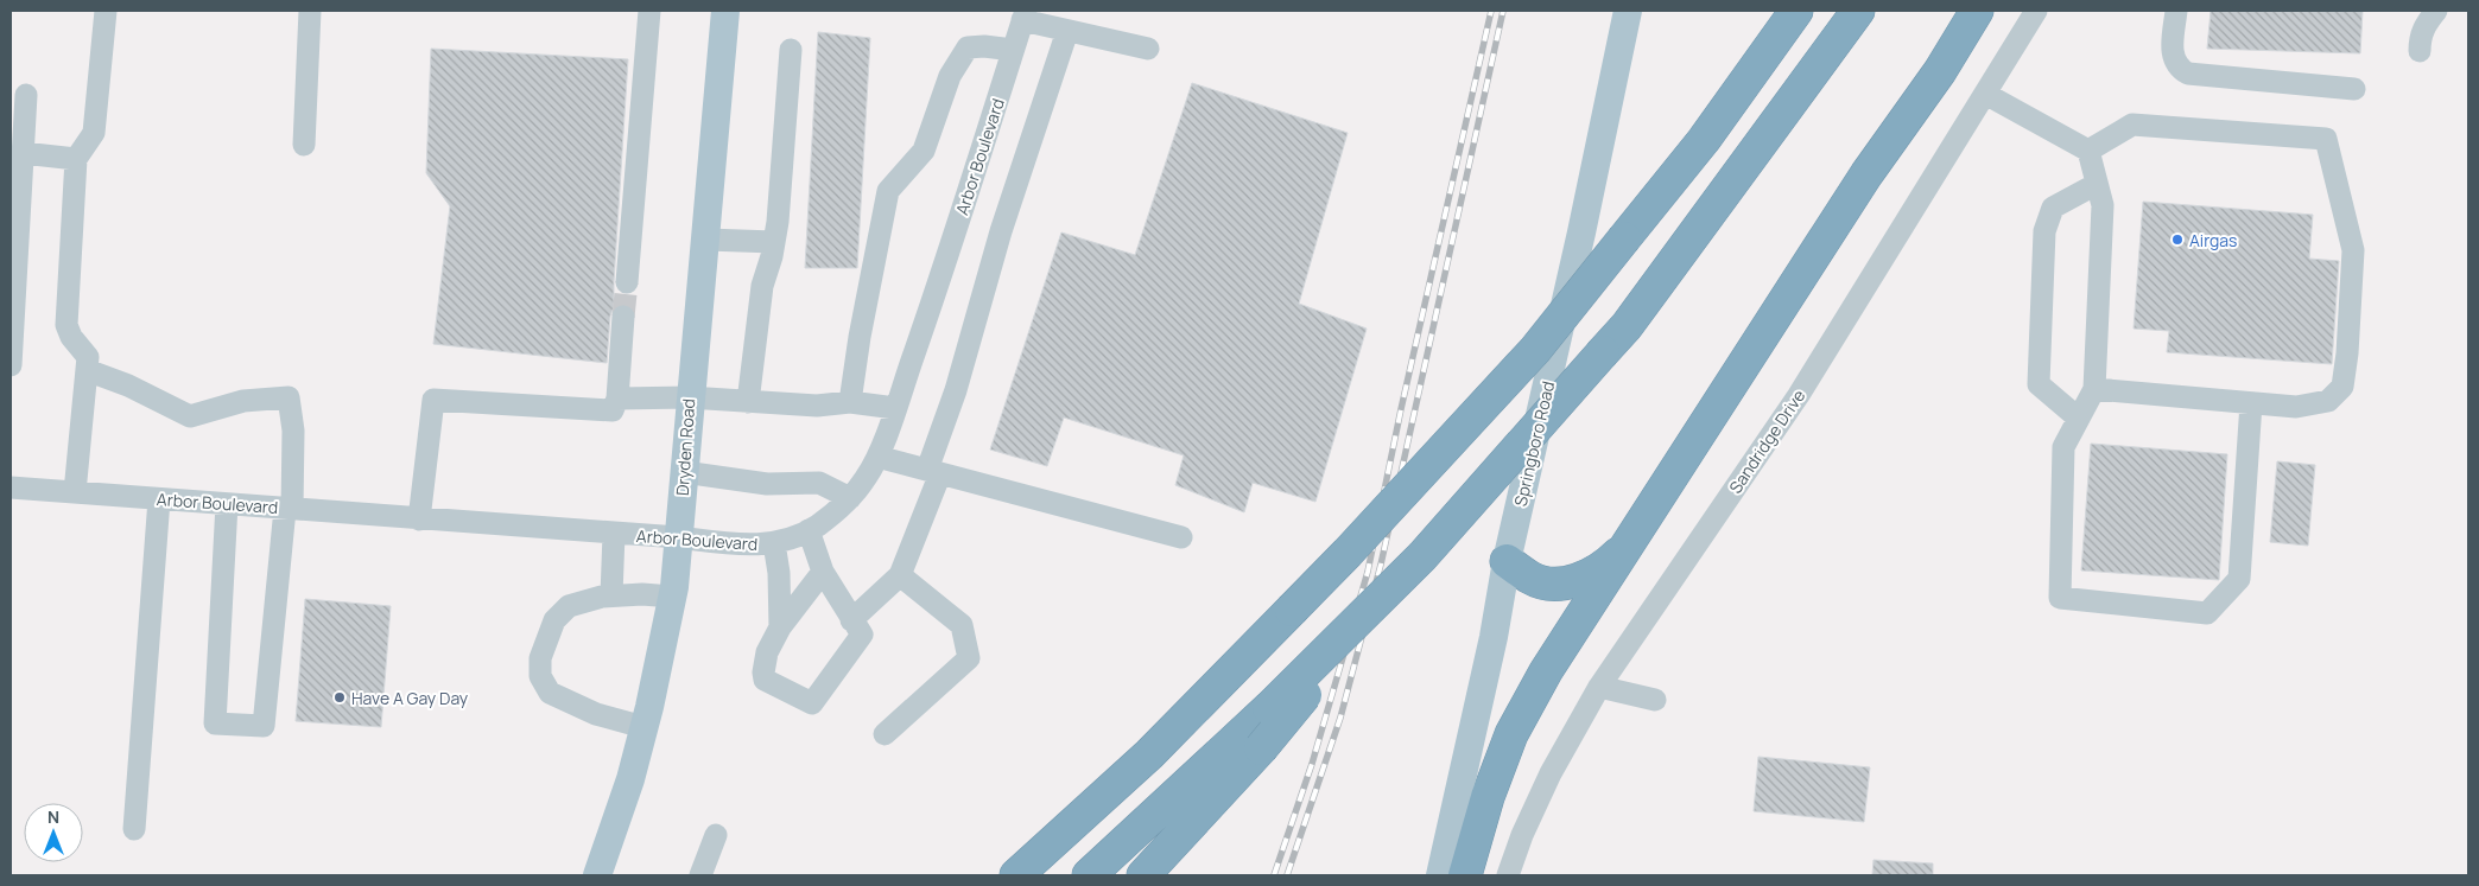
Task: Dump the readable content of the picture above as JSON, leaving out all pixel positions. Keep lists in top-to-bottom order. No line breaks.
{"streets":{"main road":["Springboro Road","Dryden Road"],"street":["Arbor Boulevard","Sandridge Drive"]},"crossings":[["Arbor Boulevard","Dryden Road"]],"places":["Airgas","Have A Gay Day"],"north":"top"}
